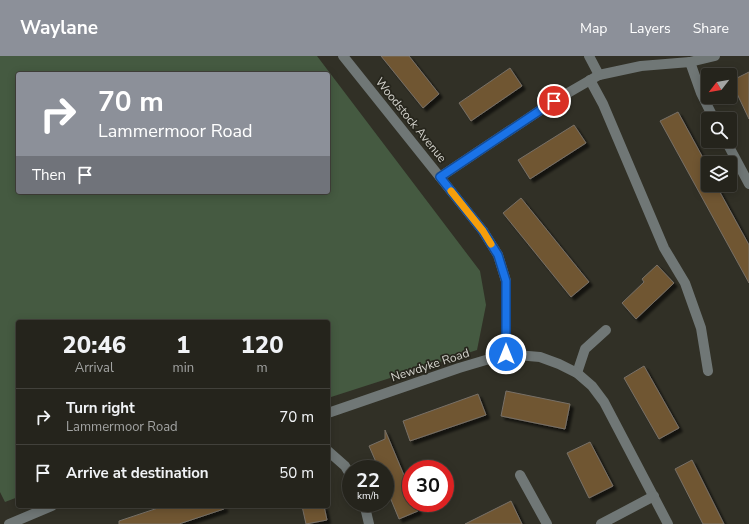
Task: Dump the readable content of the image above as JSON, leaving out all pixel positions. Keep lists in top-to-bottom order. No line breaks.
{"streets":{"street":["Woodstock Avenue","Newdyke Road"]},"crossings":[["Woodstock Avenue","Newdyke Road"]],"north":"bottom left","page":{"header":"Waylane","nav":["Map","Layers","Share"],"turn":["70 m","Lammermoor Road"],"then":"Then","eta":["20:46","Arrival","1","min","120","m"],"list":[{"name":"Turn right","note":"Lammermoor Road","value":"70 m"},{"name":"Arrive at destination","value":"50 m"}],"speed":"22 km/h","limit":"30"}}
